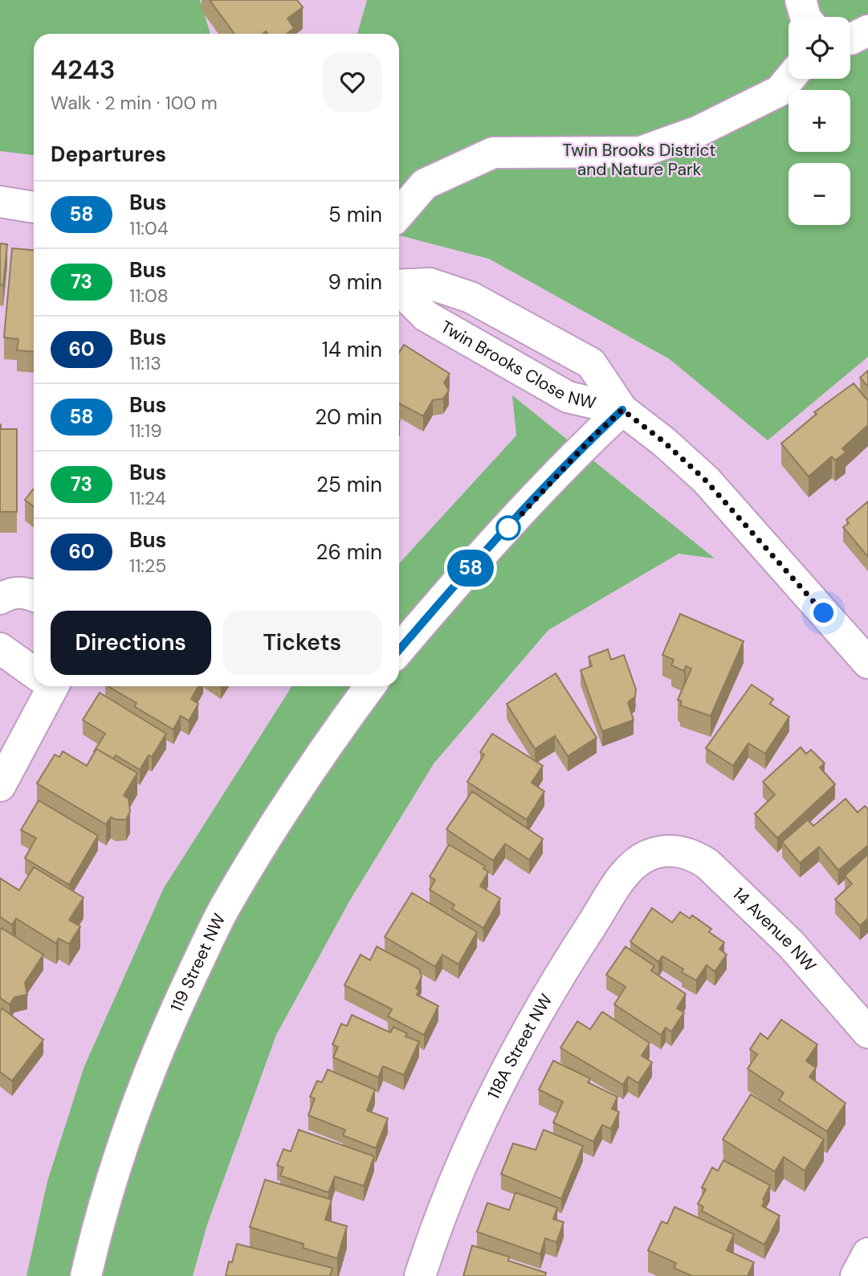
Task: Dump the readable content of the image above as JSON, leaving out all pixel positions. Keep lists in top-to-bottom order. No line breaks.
{"streets":{"street":["Twin Brooks Close NW","14 Avenue NW","119 Street NW","118A Street NW"]},"crossings":[["14 Avenue NW","118A Street NW"]],"parks":["Twin Brooks District and Nature Park"],"lines":["bus line 58"],"page":{"on_map":"58","map_buttons":["+","−"],"heading":[["4243","Walk · 2 min · 100 m"],"Departures"],"list":[{"mark":"58","name":"Bus","note":"11:04","value":"5 min"},{"mark":"73","name":"Bus","note":"11:08","value":"9 min"},{"mark":"60","name":"Bus","note":"11:13","value":"14 min"},{"mark":"58","name":"Bus","note":"11:19","value":"20 min"},{"mark":"73","name":"Bus","note":"11:24","value":"25 min"},{"mark":"60","name":"Bus","note":"11:25","value":"26 min"}],"buttons":["Directions","Tickets"]}}
